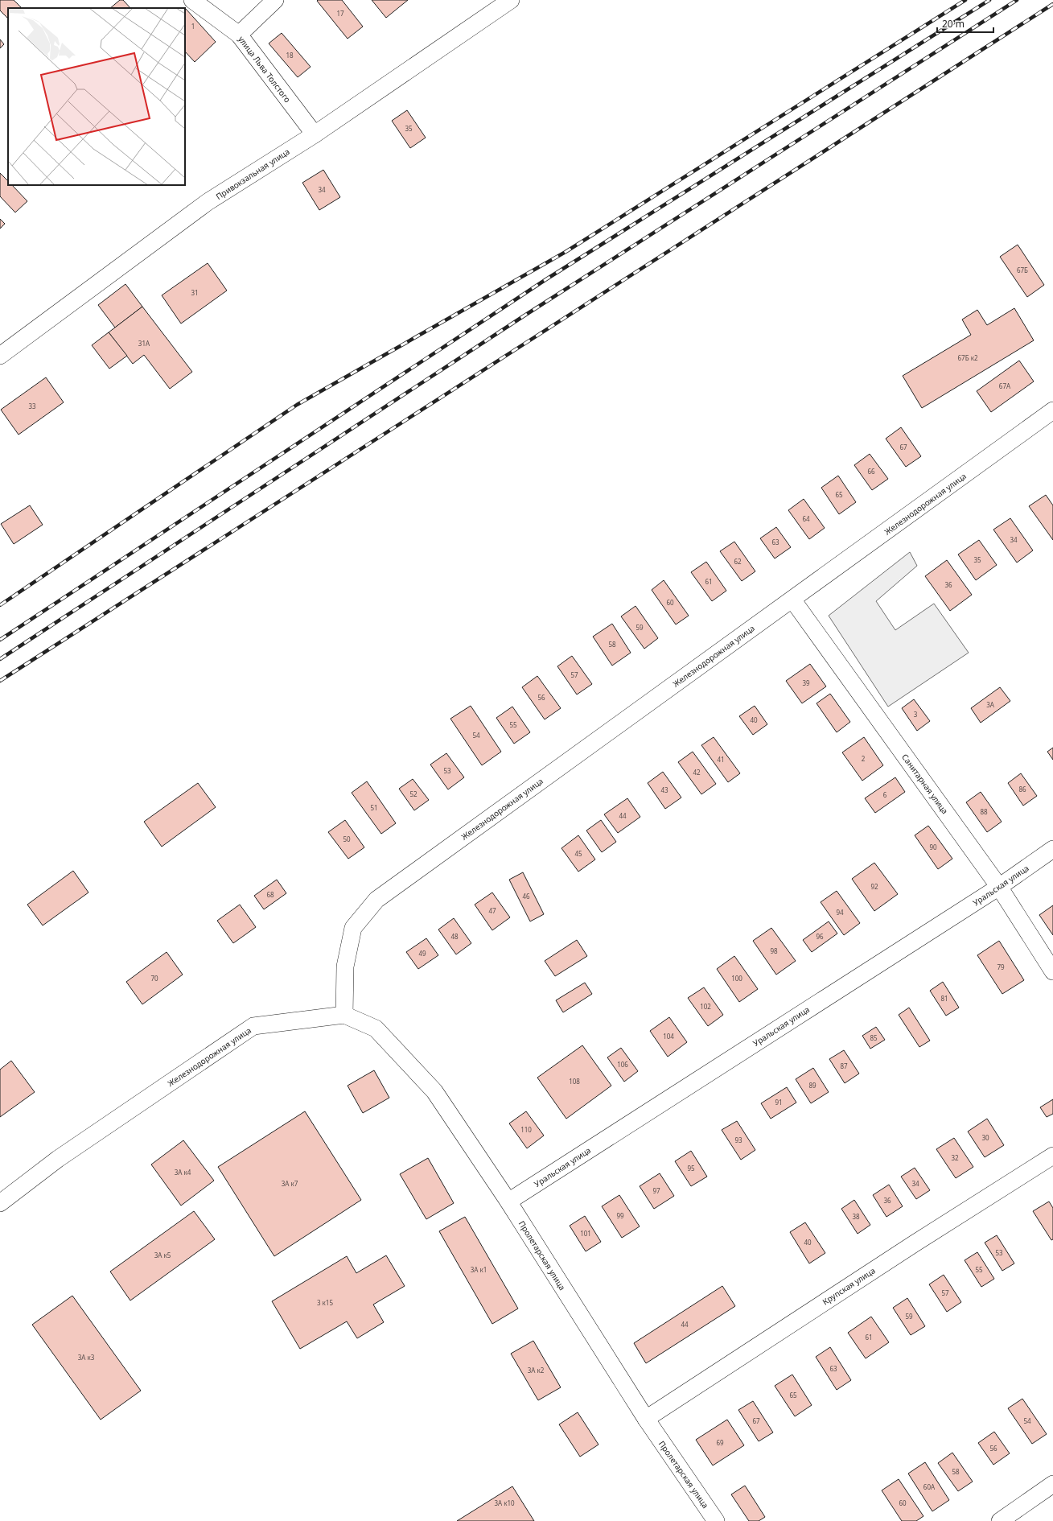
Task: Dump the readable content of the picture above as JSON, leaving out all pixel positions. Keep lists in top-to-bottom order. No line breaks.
{"streets":{"street":["улица Льва Толстого","Привокзальная улица","Железнодорожная улица","Санитарная улица","Уральская улица","Пролетарская улица","Крупская улица"]},"crossings":[["улица Льва Толстого","Привокзальная улица"],["Железнодорожная улица","Санитарная улица"],["Железнодорожная улица","Пролетарская улица"],["Санитарная улица","Уральская улица"],["Уральская улица","Пролетарская улица"],["Пролетарская улица","Крупская улица"]],"house_numbers":["17","1","18","35","34","67Б","31","31А","67Б к2","67А","33","67","66","65","64","34","63","35","62","61","36","60","59","58","57","39","56","3А","3","40","55","54","2","41","53","42","86","43","52","6","51","88","44","50","90","45","92","68","46","47","94","48","96","98","49","79","70","100","81","102","104","85","106","87","108","89","91","110","30","93","32","95","3А к4","3А к7","34","97","36","99","38","101","40","53","3А к5","3А к1","55","57","3 к15","59","44","61","3А к3","63","3А к2","65","67","54","69","56","58","60А","3А к10","60"],"scale_bar":"20 m"}
